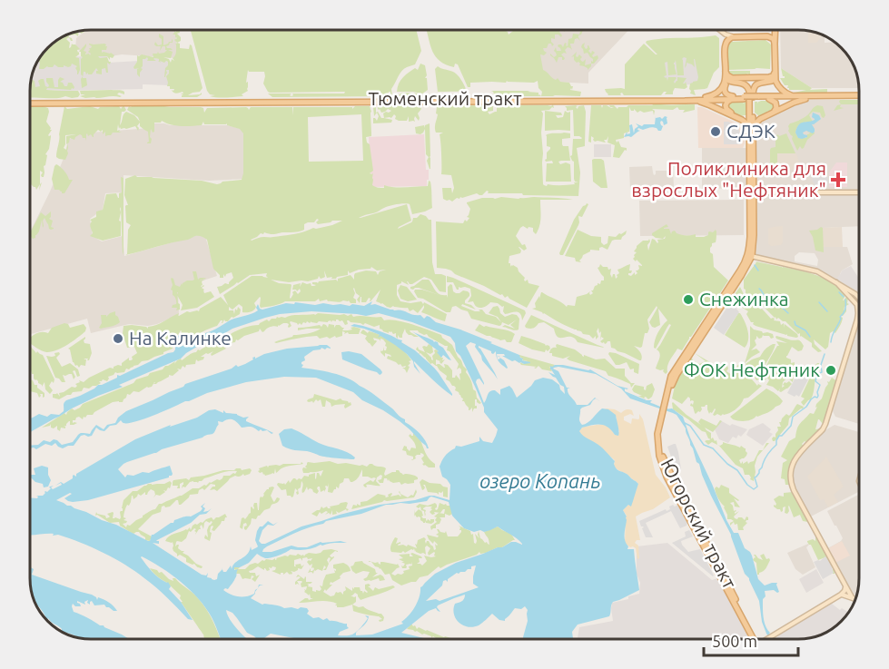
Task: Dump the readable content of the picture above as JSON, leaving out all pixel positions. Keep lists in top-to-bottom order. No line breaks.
{"streets":{"main road":["Тюменский тракт","Югорский тракт"]},"water":["озеро Копань"],"places":{"other":["СДЭК","Снежинка","На Калинке","ФОК Нефтяник"],"health":["Поликлиника для взрослых \"Нефтяник\""]},"scale_bar":"500 m"}
